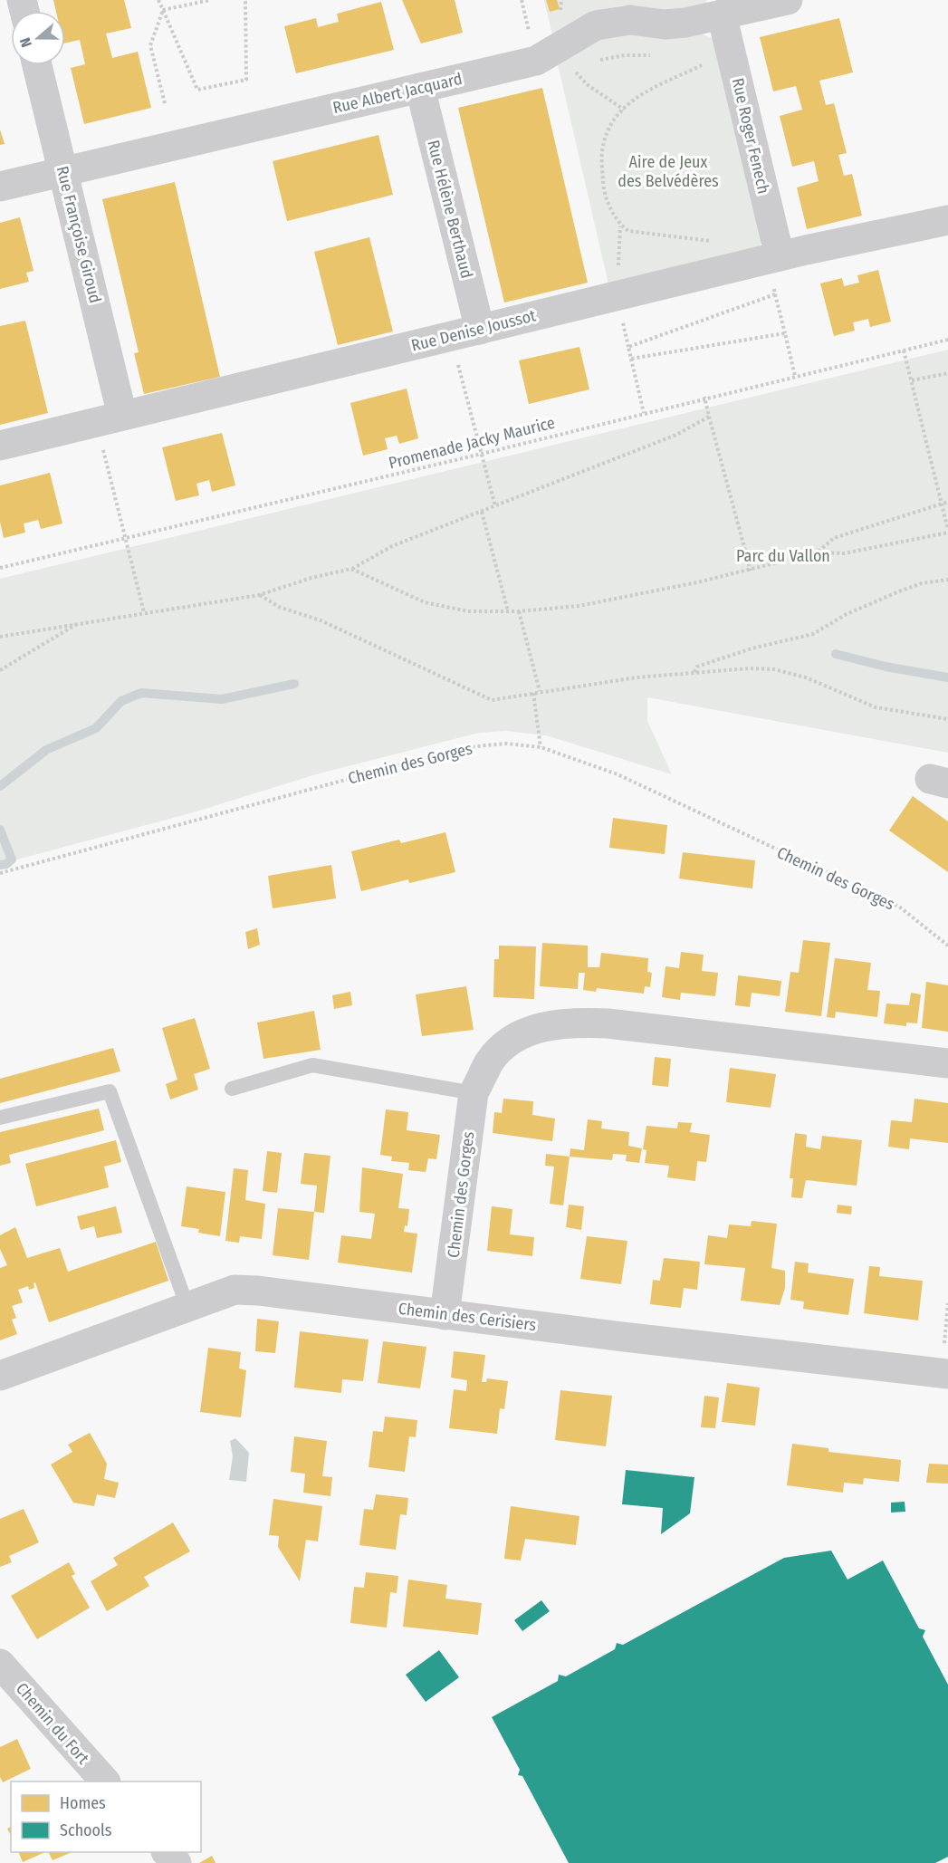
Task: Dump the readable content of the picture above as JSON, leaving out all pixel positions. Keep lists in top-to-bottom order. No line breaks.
{"streets":{"street":["Rue Albert Jacquard","Rue Roger Fenech","Rue Hélène Berthaud","Rue Françoise Giroud","Rue Denise Joussot","Chemin des Gorges","Chemin des Cerisiers","Chemin du Fort"],"path":["Promenade Jacky Maurice"]},"crossings":[["Rue Albert Jacquard","Rue Roger Fenech"],["Rue Albert Jacquard","Rue Hélène Berthaud"],["Rue Albert Jacquard","Rue Françoise Giroud"],["Rue Roger Fenech","Rue Denise Joussot"],["Rue Hélène Berthaud","Rue Denise Joussot"],["Rue Françoise Giroud","Rue Denise Joussot"],["Chemin des Gorges","Chemin des Cerisiers"]],"parks":["Aire de Jeux des Belvédères","Parc du Vallon"],"legend":["Homes","Schools"],"north":"left"}
